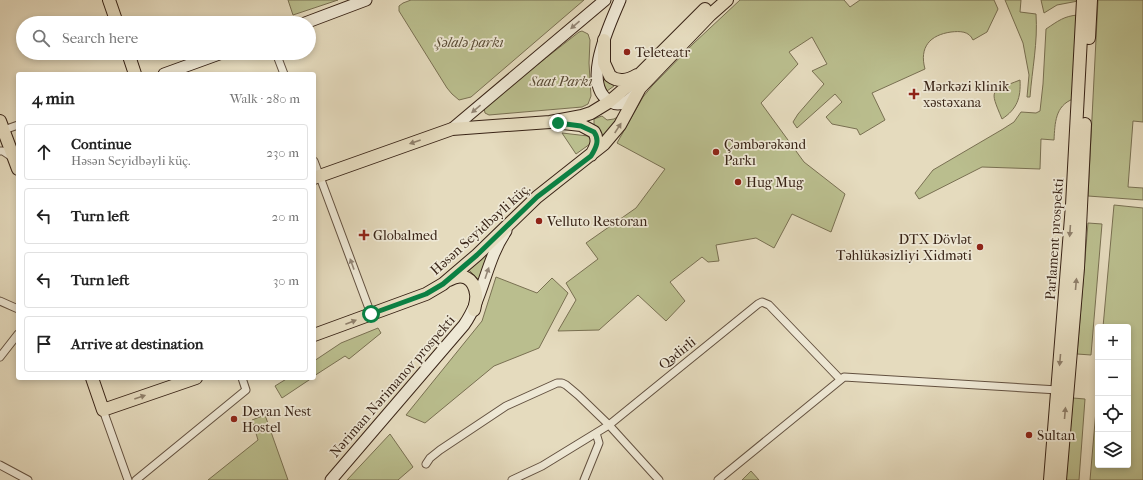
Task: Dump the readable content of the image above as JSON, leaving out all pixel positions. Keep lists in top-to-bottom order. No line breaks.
{"streets":{"main road":["Həsən Seyidbəyli küç.","Parlament prospekti","Nəriman Nərimanov prospekti"],"street":["Qədirli"]},"crossings":[["Həsən Seyidbəyli küç.","Nəriman Nərimanov prospekti"]],"parks":["Şəlalə parkı","Saat Parkı"],"places":{"other":["Teleteatr","Çəmbərəkənd Parkı","Hug Mug","Velluto Restoran","DTX Dövlət Təhlükəsizliyi Xidməti","Devan Nest Hostel","Sultan"],"health":["Mərkəzi klinik xəstəxana","Globalmed"]},"page":{"search":"Search here","heading":["4 min","Walk · 280 m"],"list":[["Continue","Həsən Seyidbəyli küç.","230 m"],["Turn left","20 m"],["Turn left","30 m"],"Arrive at destination"],"map_buttons":["+","−"]}}
